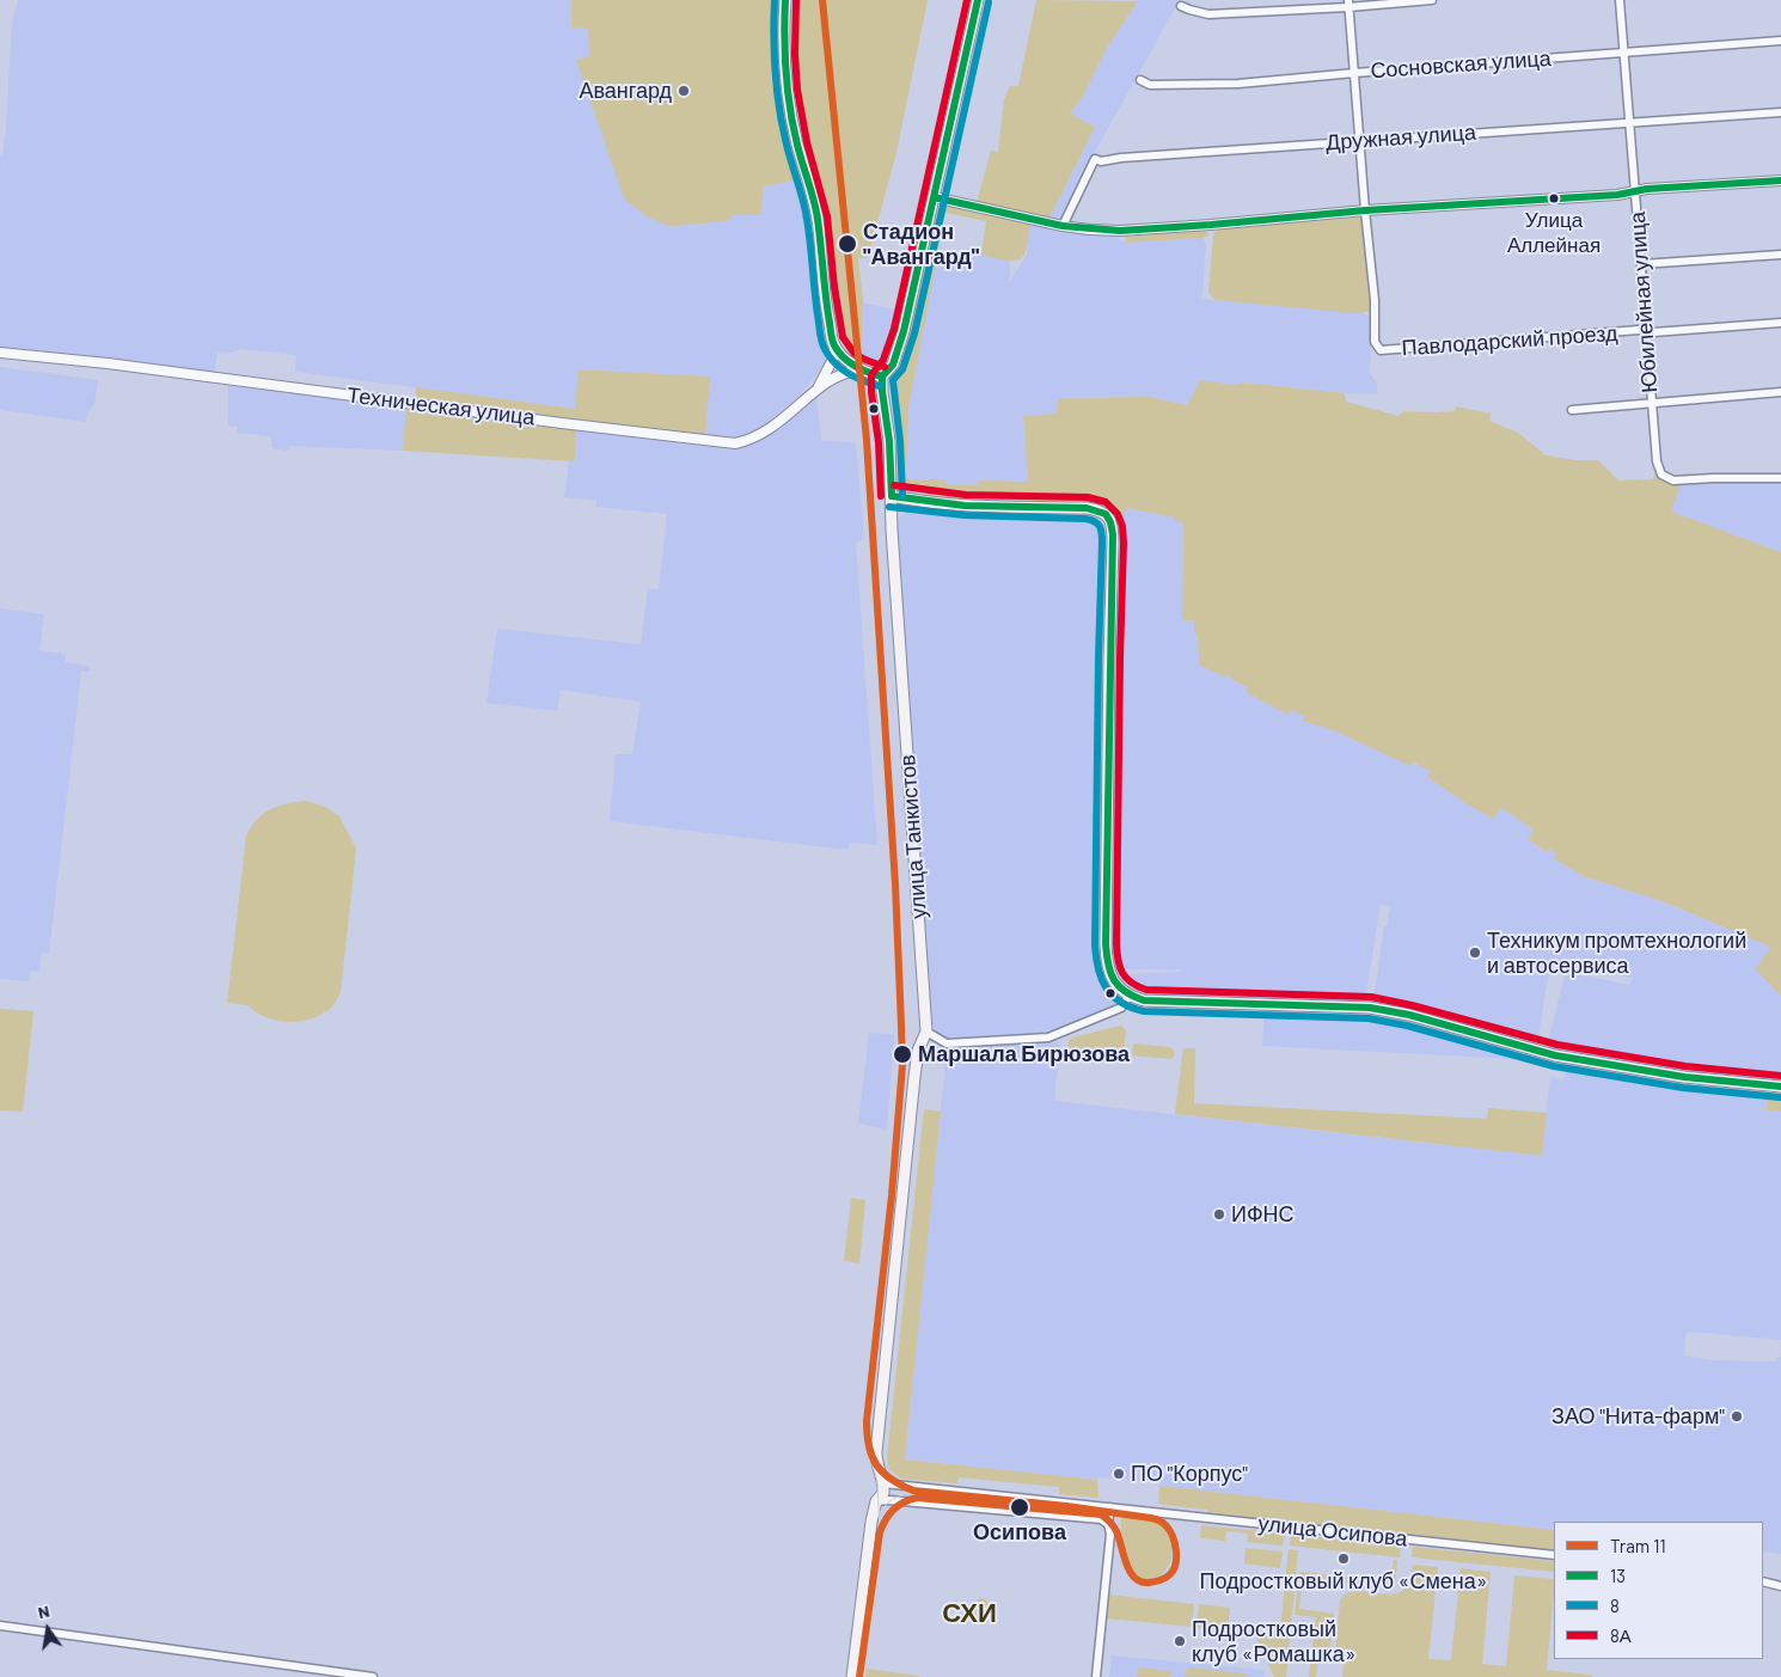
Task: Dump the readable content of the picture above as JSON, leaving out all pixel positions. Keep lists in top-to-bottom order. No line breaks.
{"streets":{"main road":["улица Танкистов"],"street":["Сосновская улица","Дружная улица","Юбилейная улица","Павлодарский проезд","Техническая улица","улица Осипова"]},"crossings":[["Сосновская улица","Юбилейная улица"],["Дружная улица","Юбилейная улица"],["Юбилейная улица","Павлодарский проезд"],["улица Танкистов","улица Осипова"]],"districts":["СХИ"],"places":["Авангард","Улица Аллейная","Стадион \"Авангард\"","Техникум промтехнологий и автосервиса","Маршала Бирюзова","ИФНС","ЗАО \"Нита-фарм\"","ПО \"Корпус\"","Осипова","Подростковый клуб «Смена»","Подростковый клуб «Ромашка»"],"lines":["tram line 11","transit line 13","transit line 8","transit line 8А"],"legend":["Tram 11","13","8","8А"],"north":"top"}
